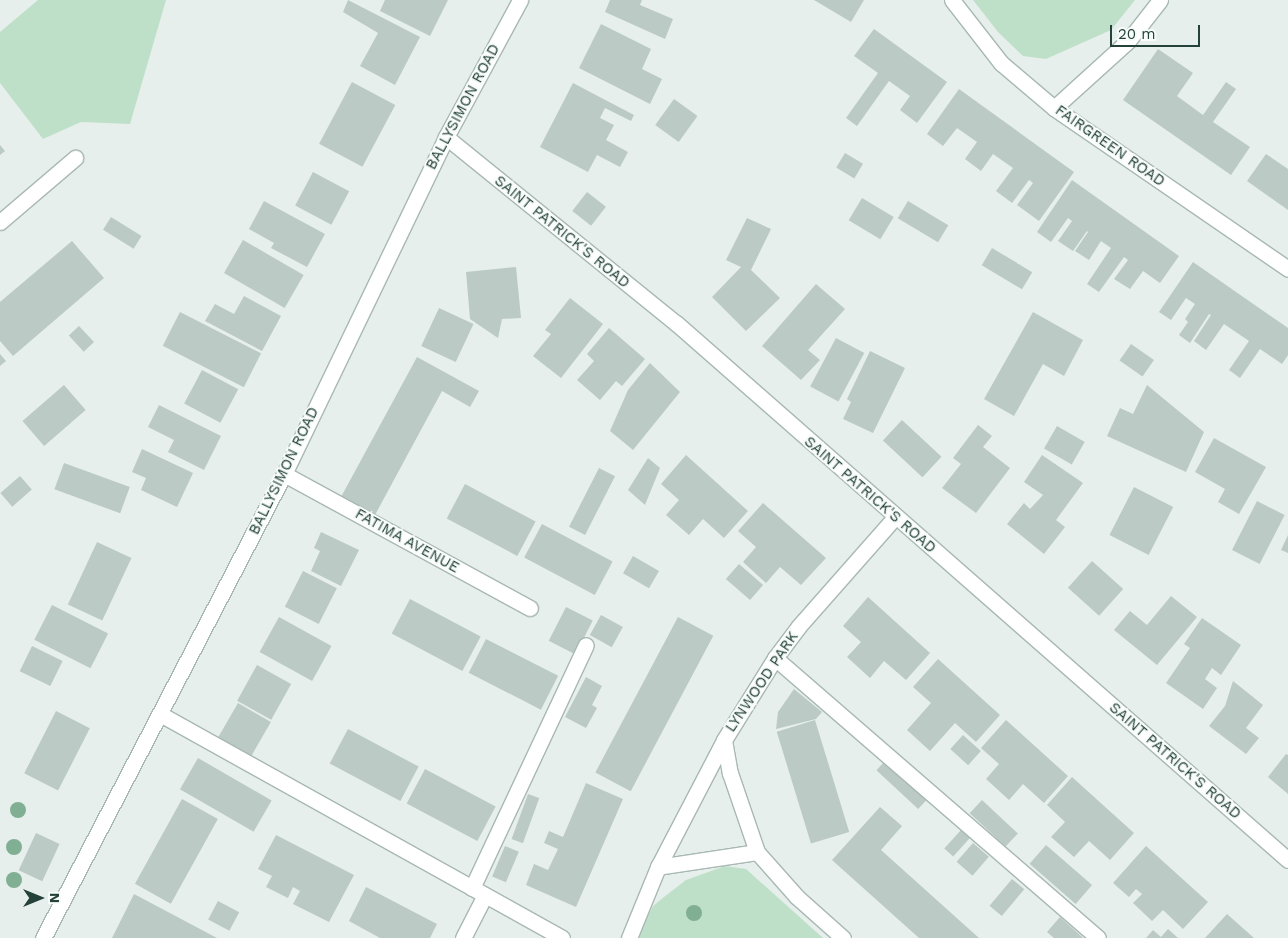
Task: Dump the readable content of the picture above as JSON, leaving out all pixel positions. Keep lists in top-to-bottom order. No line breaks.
{"streets":{"street":["BALLYSIMON ROAD","FAIRGREEN ROAD","SAINT PATRICK'S ROAD","FATIMA AVENUE","LYNWOOD PARK"]},"crossings":[["BALLYSIMON ROAD","SAINT PATRICK'S ROAD"],["BALLYSIMON ROAD","FATIMA AVENUE"],["SAINT PATRICK'S ROAD","LYNWOOD PARK"]],"scale_bar":"20 m","north":"right"}
